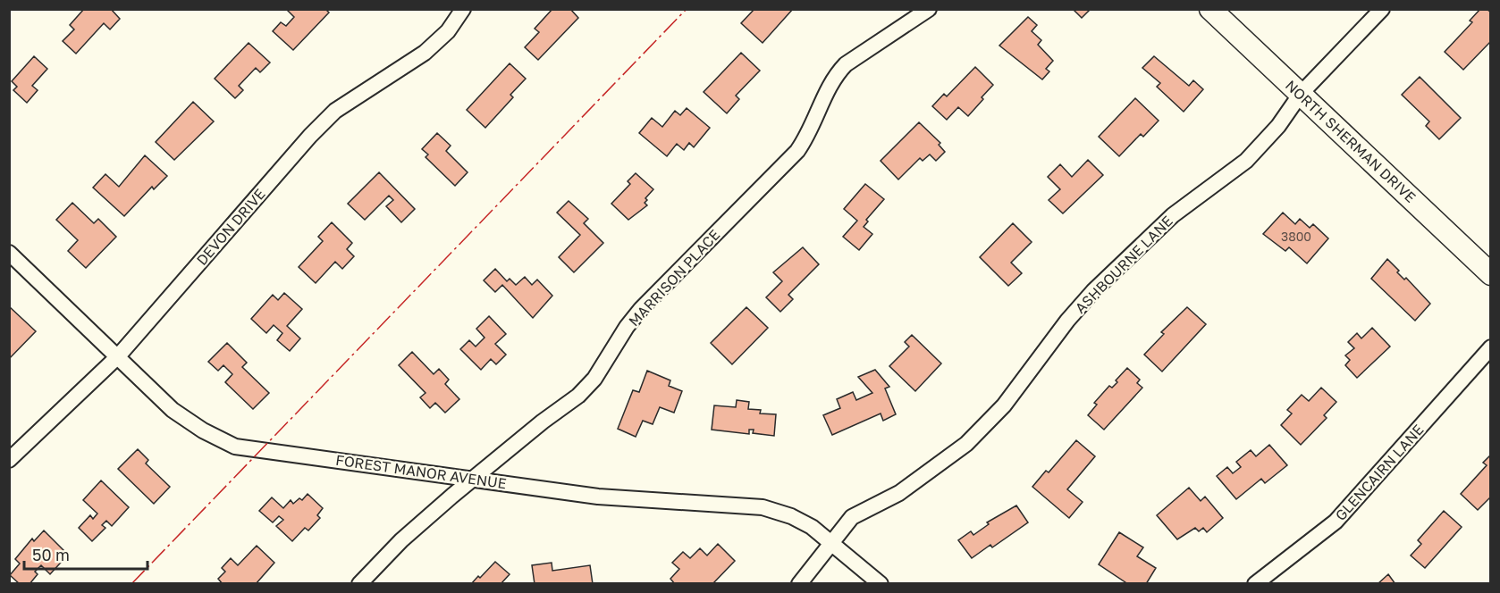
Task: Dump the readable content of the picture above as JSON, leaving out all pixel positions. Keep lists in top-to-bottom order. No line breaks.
{"streets":{"main road":["NORTH SHERMAN DRIVE"],"street":["DEVON DRIVE","ASHBOURNE LANE","MARRISON PLACE","FOREST MANOR AVENUE","GLENCAIRN LANE"]},"crossings":[["NORTH SHERMAN DRIVE","ASHBOURNE LANE"],["DEVON DRIVE","FOREST MANOR AVENUE"],["ASHBOURNE LANE","FOREST MANOR AVENUE"],["MARRISON PLACE","FOREST MANOR AVENUE"]],"house_numbers":["3800"],"scale_bar":"50 m"}
